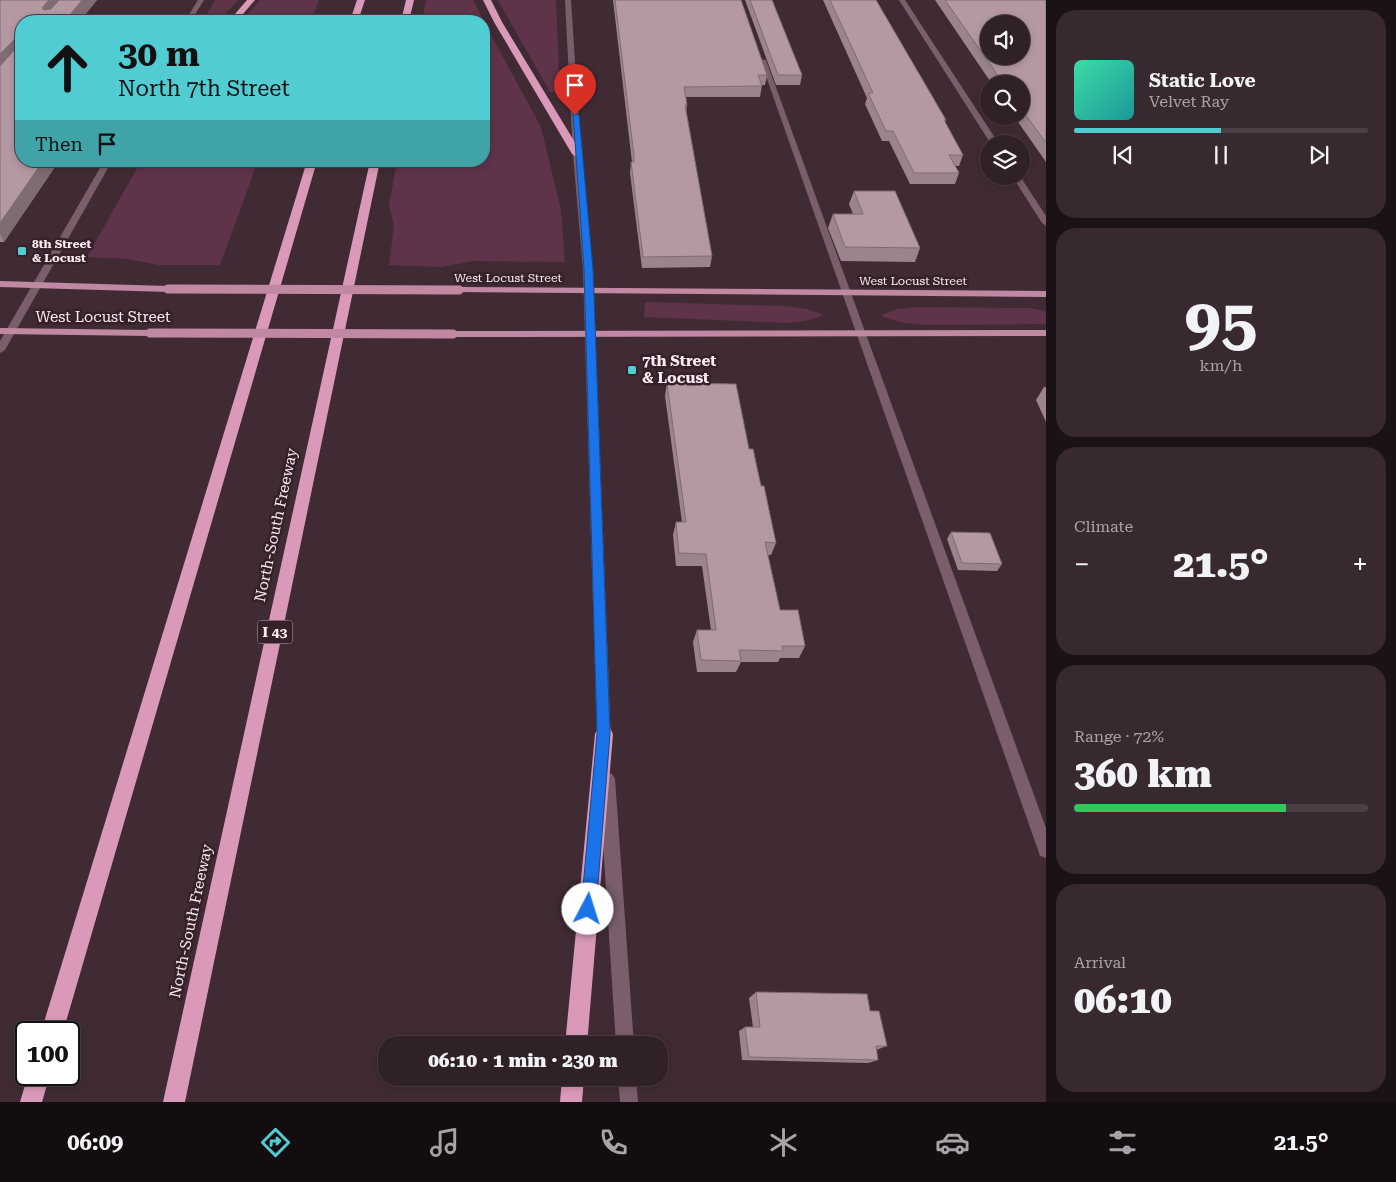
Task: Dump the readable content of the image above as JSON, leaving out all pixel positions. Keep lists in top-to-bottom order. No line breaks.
{"streets":{"highway":["North-South Freeway","I 43"],"main road":["West Locust Street"]},"places":{"transit":["8th Street & Locust","7th Street & Locust"]},"page":{"turn":["30 m","North 7th Street"],"song":["Static Love","Velvet Ray"],"then":"Then","tile":[["95","km/h"],"Climate",["Range · 72%","360 km"],["Arrival","06:10"]],"heat":["−","21.5°","+"],"limit":"100","trip":"06:10 · 1 min · 230 m","tabs":["06:09","21.5°"]}}
